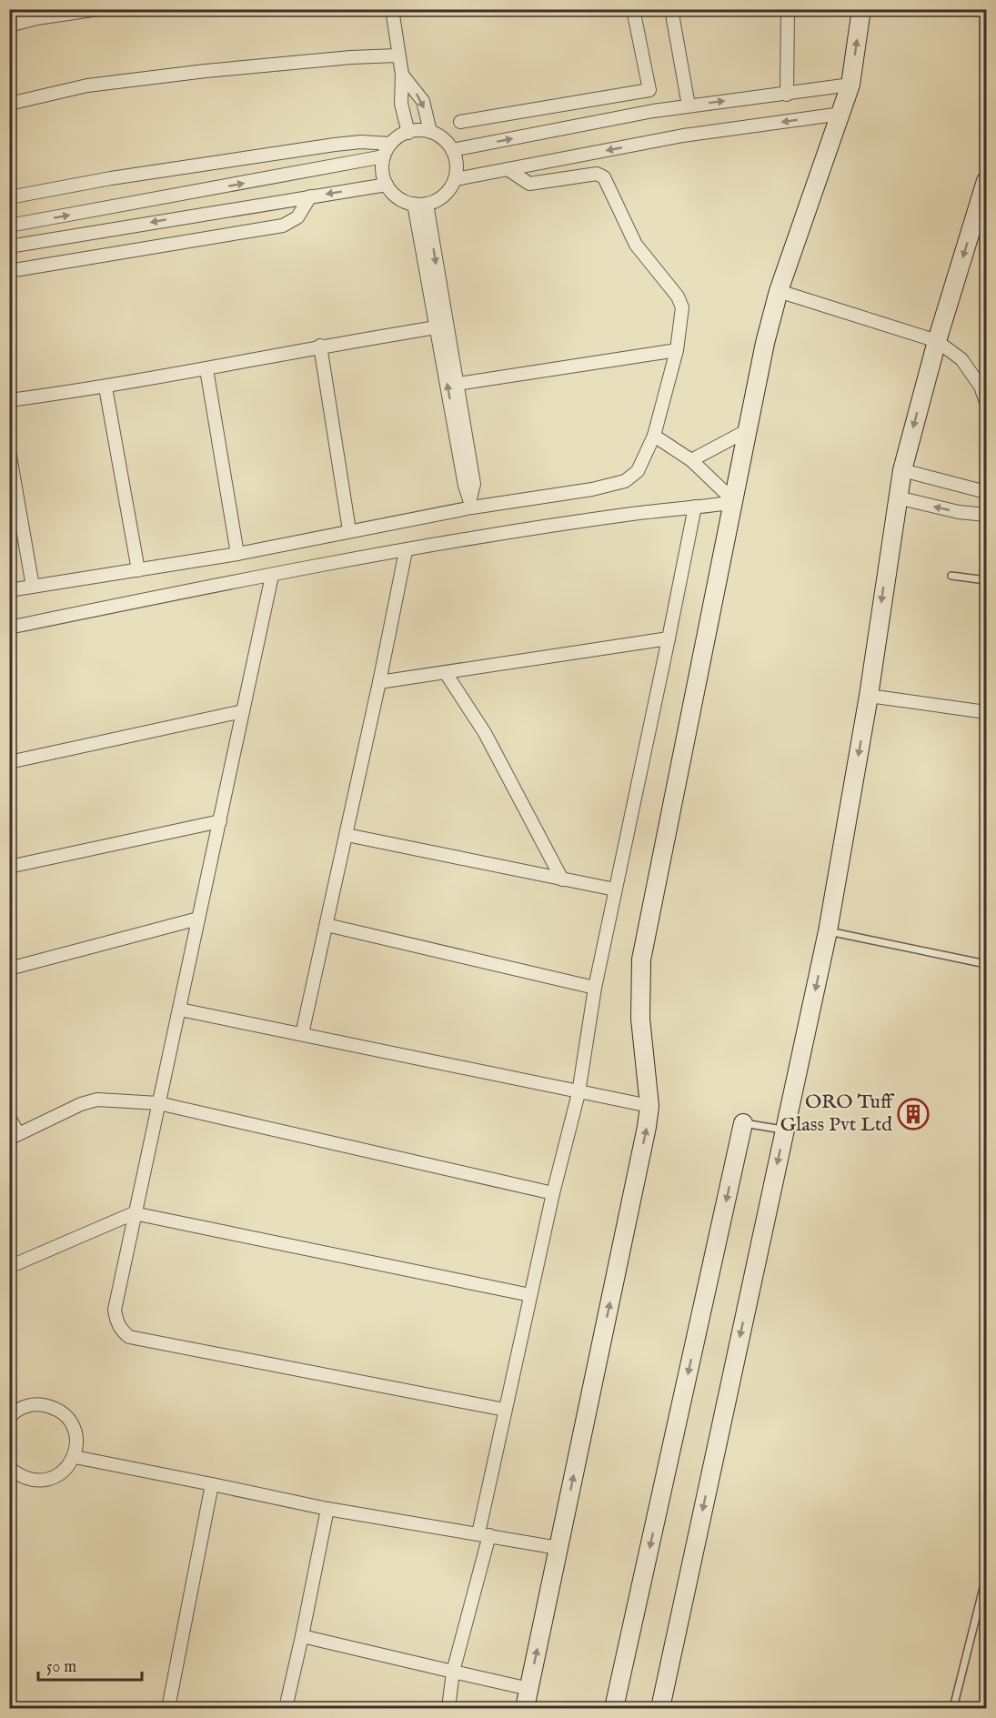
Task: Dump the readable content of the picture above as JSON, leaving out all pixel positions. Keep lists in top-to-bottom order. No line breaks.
{"places":{"building":["ORO Tuff Glass Pvt Ltd"]},"scale_bar":"50 m"}
